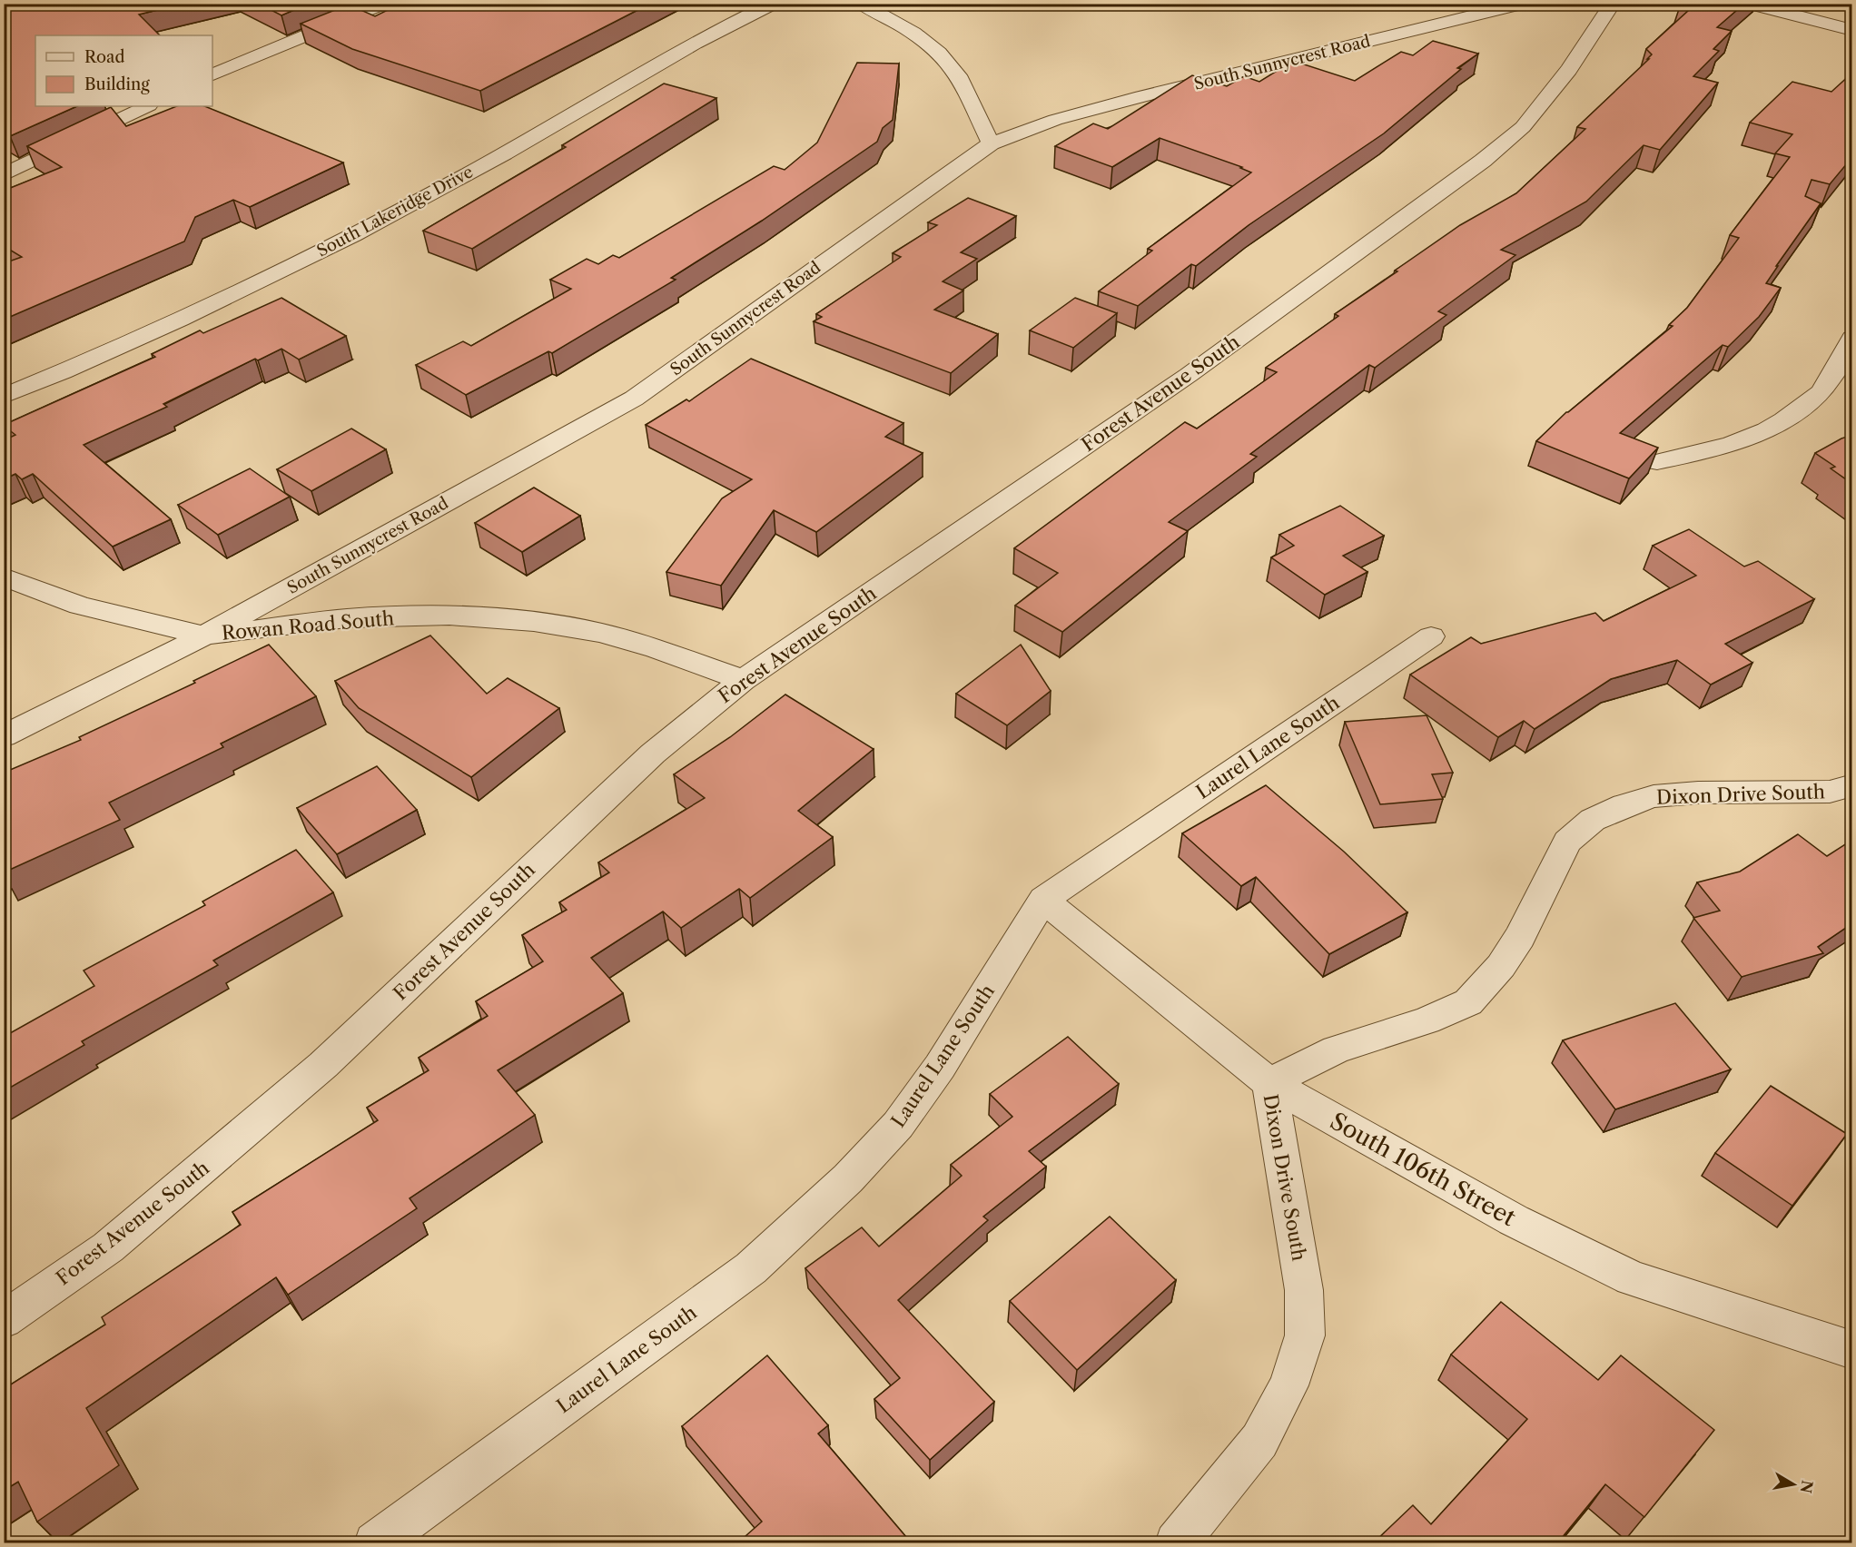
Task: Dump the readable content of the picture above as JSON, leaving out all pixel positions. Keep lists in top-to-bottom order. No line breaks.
{"streets":{"street":["South Sunnycrest Road","South Lakeridge Drive","Forest Avenue South","Rowan Road South","Laurel Lane South","Dixon Drive South","South 106th Street"]},"crossings":[["South Sunnycrest Road","Rowan Road South"],["Forest Avenue South","Rowan Road South"],["Laurel Lane South","South 106th Street"],["Dixon Drive South","South 106th Street"]],"legend":["Road","Building"],"north":"right"}
